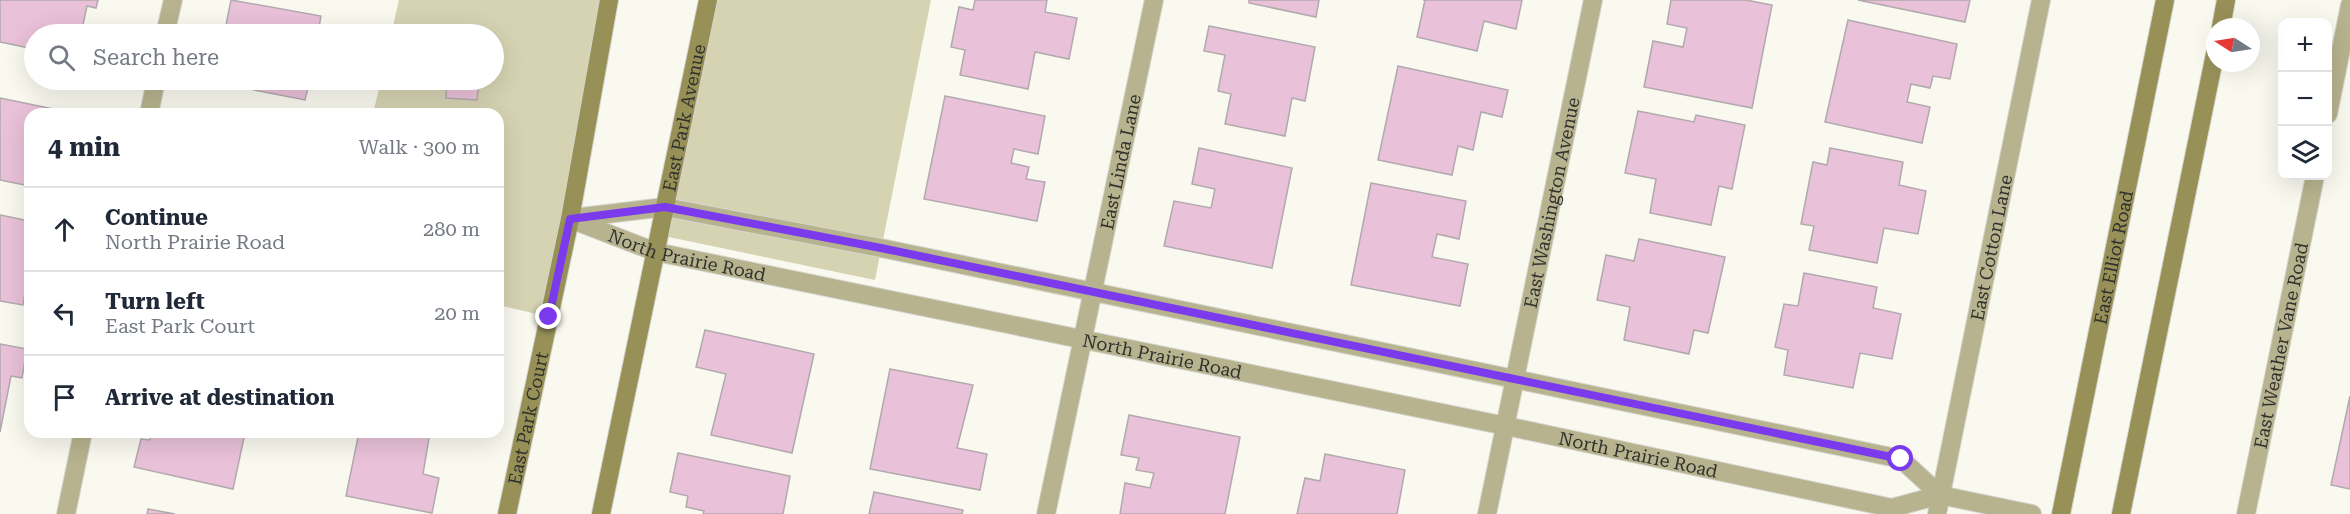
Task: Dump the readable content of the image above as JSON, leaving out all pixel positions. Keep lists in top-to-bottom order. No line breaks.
{"streets":{"street":["East Park Avenue","East Linda Lane","East Washington Avenue","East Cotton Lane","North Prairie Road","East Elliot Road","East Weather Vane Road","East Park Court"]},"crossings":[["East Park Avenue","North Prairie Road"],["East Linda Lane","North Prairie Road"],["East Washington Avenue","North Prairie Road"],["East Cotton Lane","North Prairie Road"],["North Prairie Road","East Park Court"]],"north":"left","page":{"map_buttons":["+","−"],"search":"Search here","heading":["4 min","Walk · 300 m"],"list":[["Continue","North Prairie Road","280 m"],["Turn left","East Park Court","20 m"],"Arrive at destination"]}}
